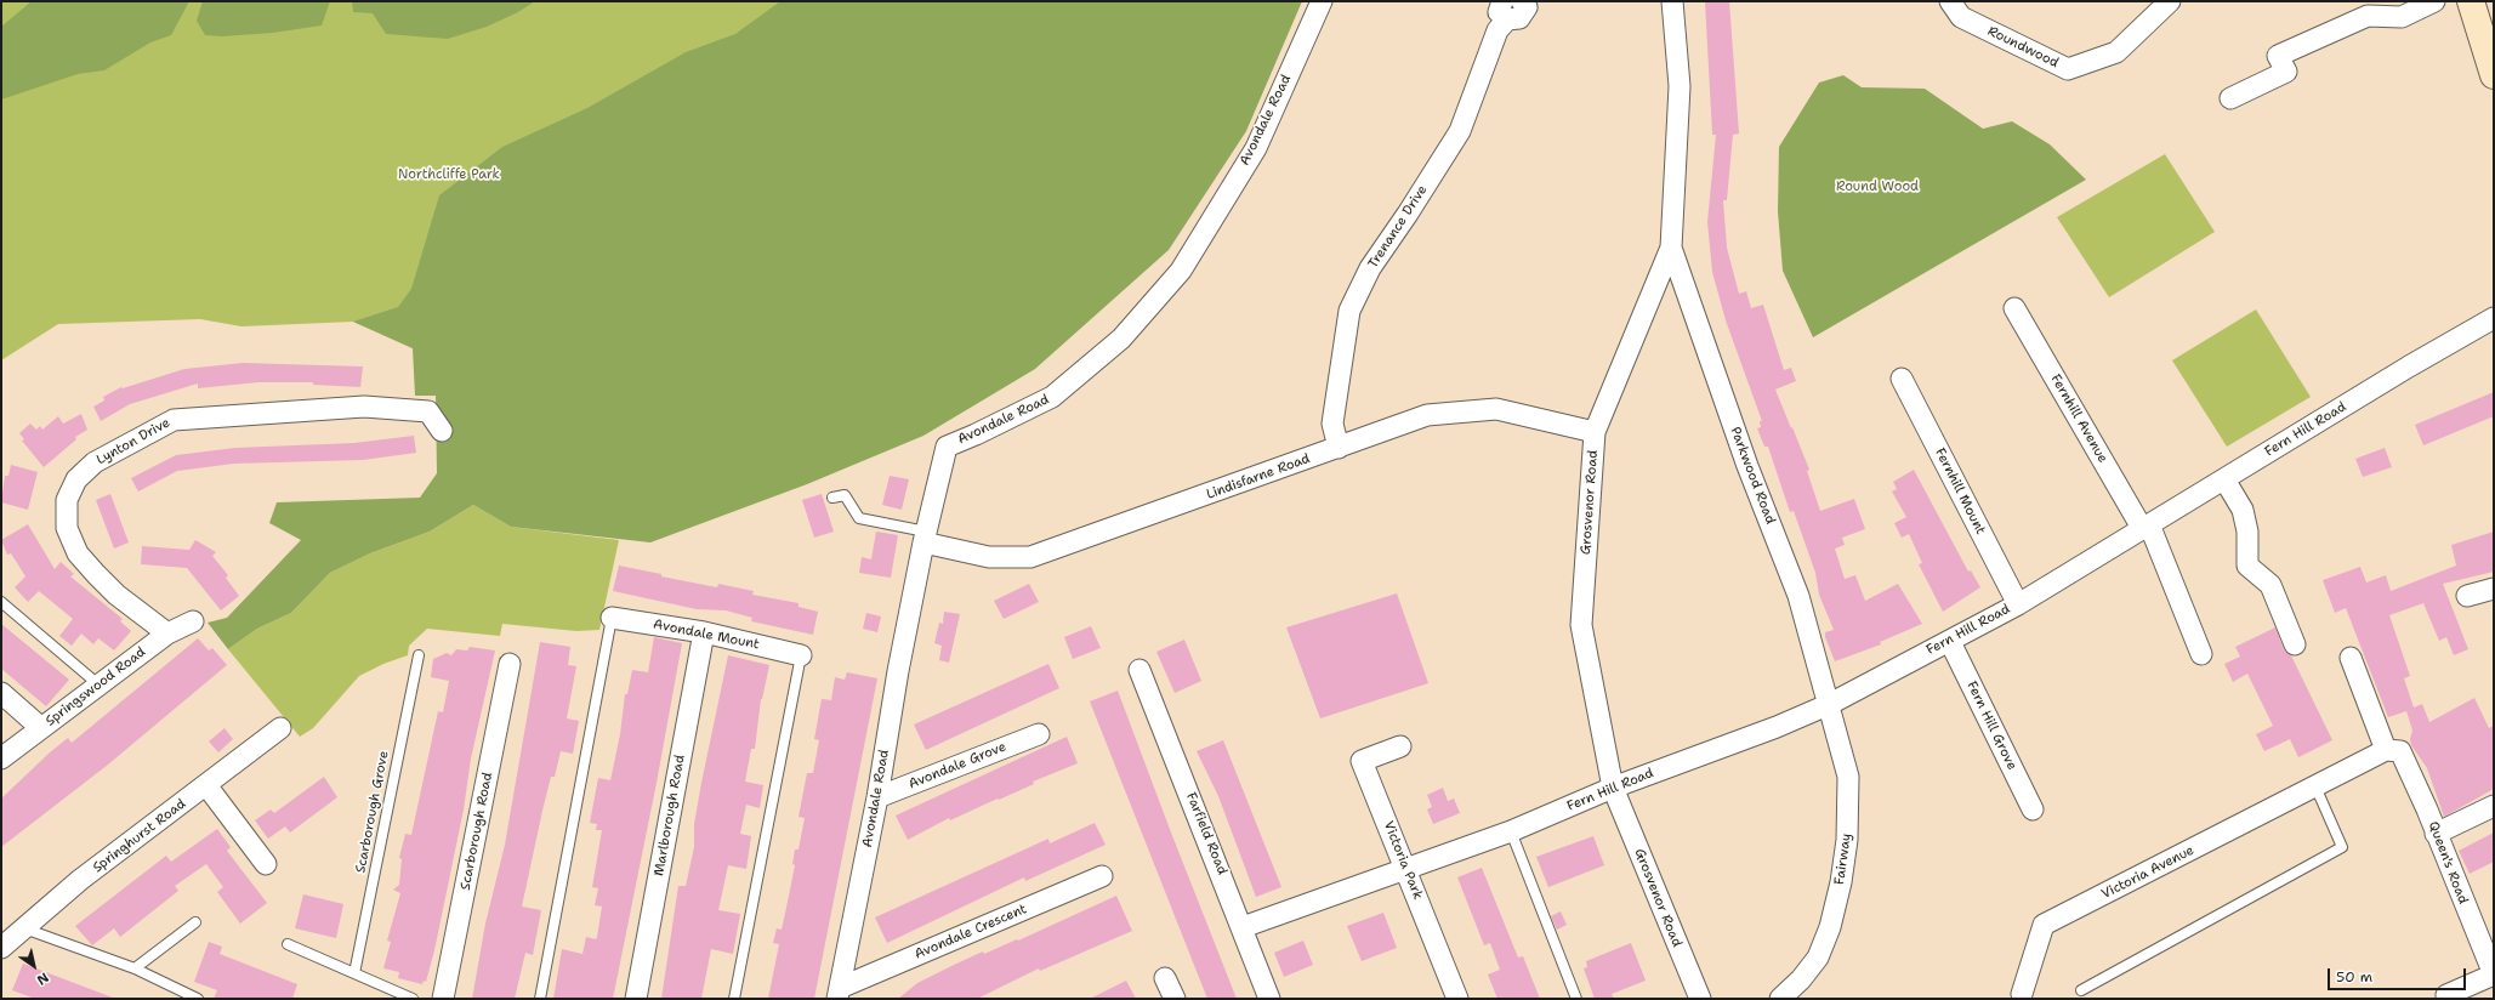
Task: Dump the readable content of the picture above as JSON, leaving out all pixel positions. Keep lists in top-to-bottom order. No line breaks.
{"streets":{"street":["Roundwood","Avondale Road","Trenance Drive","Fernhill Avenue","Fern Hill Road","Lynton Drive","Parkwood Road","Lindisfarne Road","Fernhill Mount","Grosvenor Road","Avondale Mount","Springswood Road","Fern Hill Grove","Avondale Grove","Marlborough Road","Scarborough Road","Farfield Road","Springhurst Road","Fairway","Victoria Park","Queen's Road","Victoria Avenue","Avondale Crescent"],"lane":["Scarborough Grove"]},"crossings":[["Avondale Road","Lindisfarne Road"],["Avondale Road","Avondale Grove"],["Avondale Road","Avondale Crescent"],["Trenance Drive","Lindisfarne Road"],["Fernhill Avenue","Fern Hill Road"],["Fern Hill Road","Parkwood Road"],["Fern Hill Road","Fernhill Mount"],["Fern Hill Road","Grosvenor Road"],["Fern Hill Road","Fern Hill Grove"],["Fern Hill Road","Farfield Road"],["Fern Hill Road","Fairway"],["Fern Hill Road","Victoria Park"],["Lynton Drive","Springswood Road"],["Parkwood Road","Grosvenor Road"],["Parkwood Road","Fairway"],["Lindisfarne Road","Grosvenor Road"],["Avondale Mount","Marlborough Road"],["Queen's Road","Victoria Avenue"]],"parks":["Northcliffe Park","Round Wood"],"scale_bar":"50 m","north":"bottom right"}
